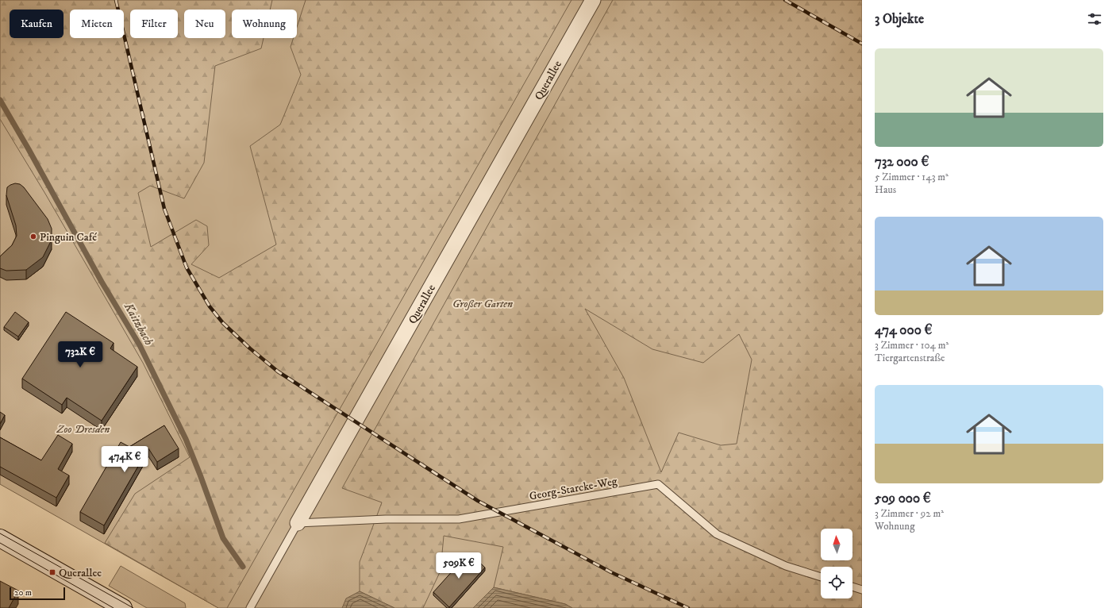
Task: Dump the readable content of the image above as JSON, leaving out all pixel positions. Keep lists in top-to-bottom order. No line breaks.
{"streets":{"street":["Querallee"],"lane":["Georg-Starcke-Weg"]},"crossings":[["Querallee","Georg-Starcke-Weg"]],"water":["Kaitzbach"],"parks":["Großer Garten","Zoo Dresden"],"places":{"other":["Pinguin Café"],"transit":["Querallee"]},"scale_bar":"20 m","north":"top","page":{"heading":"3 Objekte","chip":["Kaufen","Mieten","Filter","Neu","Wohnung"],"list":[{"name":"732 000 €","note":"5 Zimmer · 143 m² · Haus"},{"name":"474 000 €","note":"3 Zimmer · 104 m² · Tiergartenstraße"},{"name":"509 000 €","note":"3 Zimmer · 92 m² · Wohnung"}],"price":["732K €","474K €","509K €"],"scale":"20 m"}}
